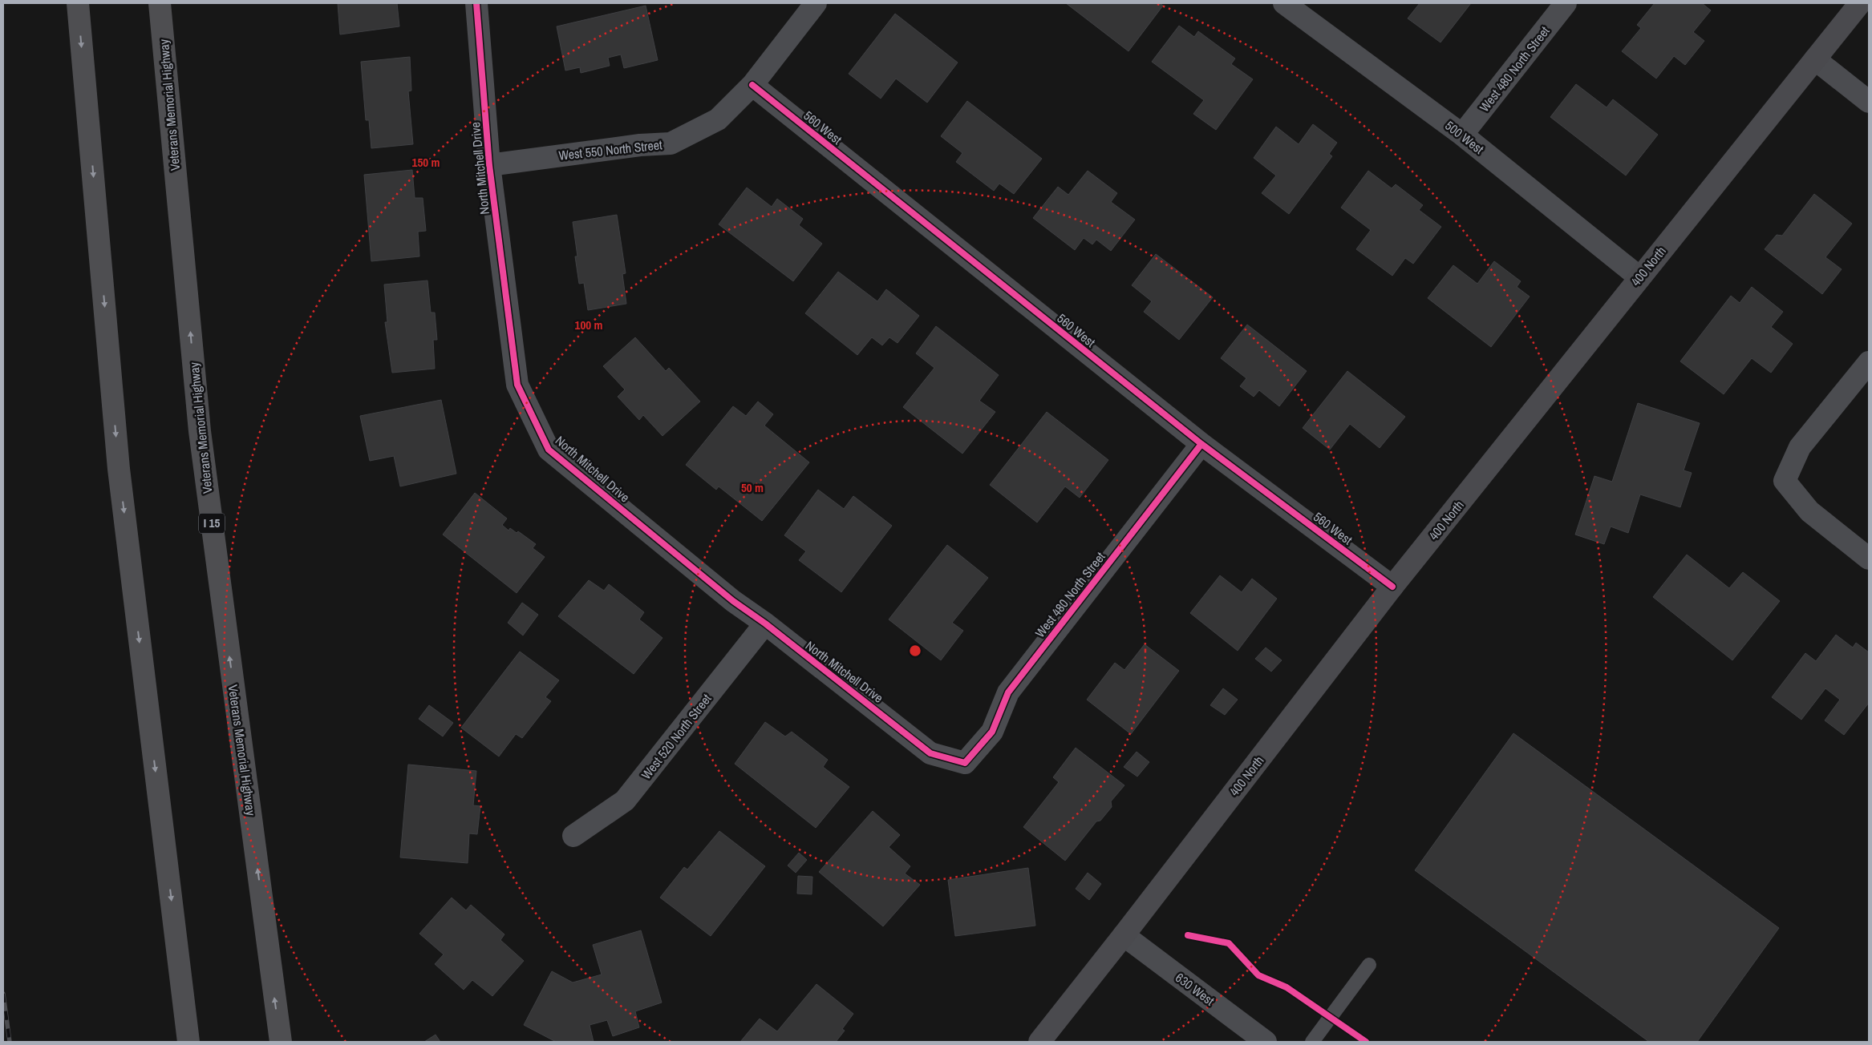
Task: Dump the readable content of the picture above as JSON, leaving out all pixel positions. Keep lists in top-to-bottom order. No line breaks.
{"streets":{"highway":["Veterans Memorial Highway","I 15"],"main road":["400 North"],"street":["West 480 North Street","560 West","500 West","West 550 North Street","North Mitchell Drive","West 520 North Street","630 West"]},"crossings":[["West 480 North Street","560 West"],["West 480 North Street","500 West"],["West 480 North Street","North Mitchell Drive"],["560 West","West 550 North Street"],["560 West","400 North"],["500 West","400 North"],["West 550 North Street","North Mitchell Drive"],["North Mitchell Drive","West 520 North Street"],["400 North","630 West"]],"rings":["150 m","100 m","50 m"]}
